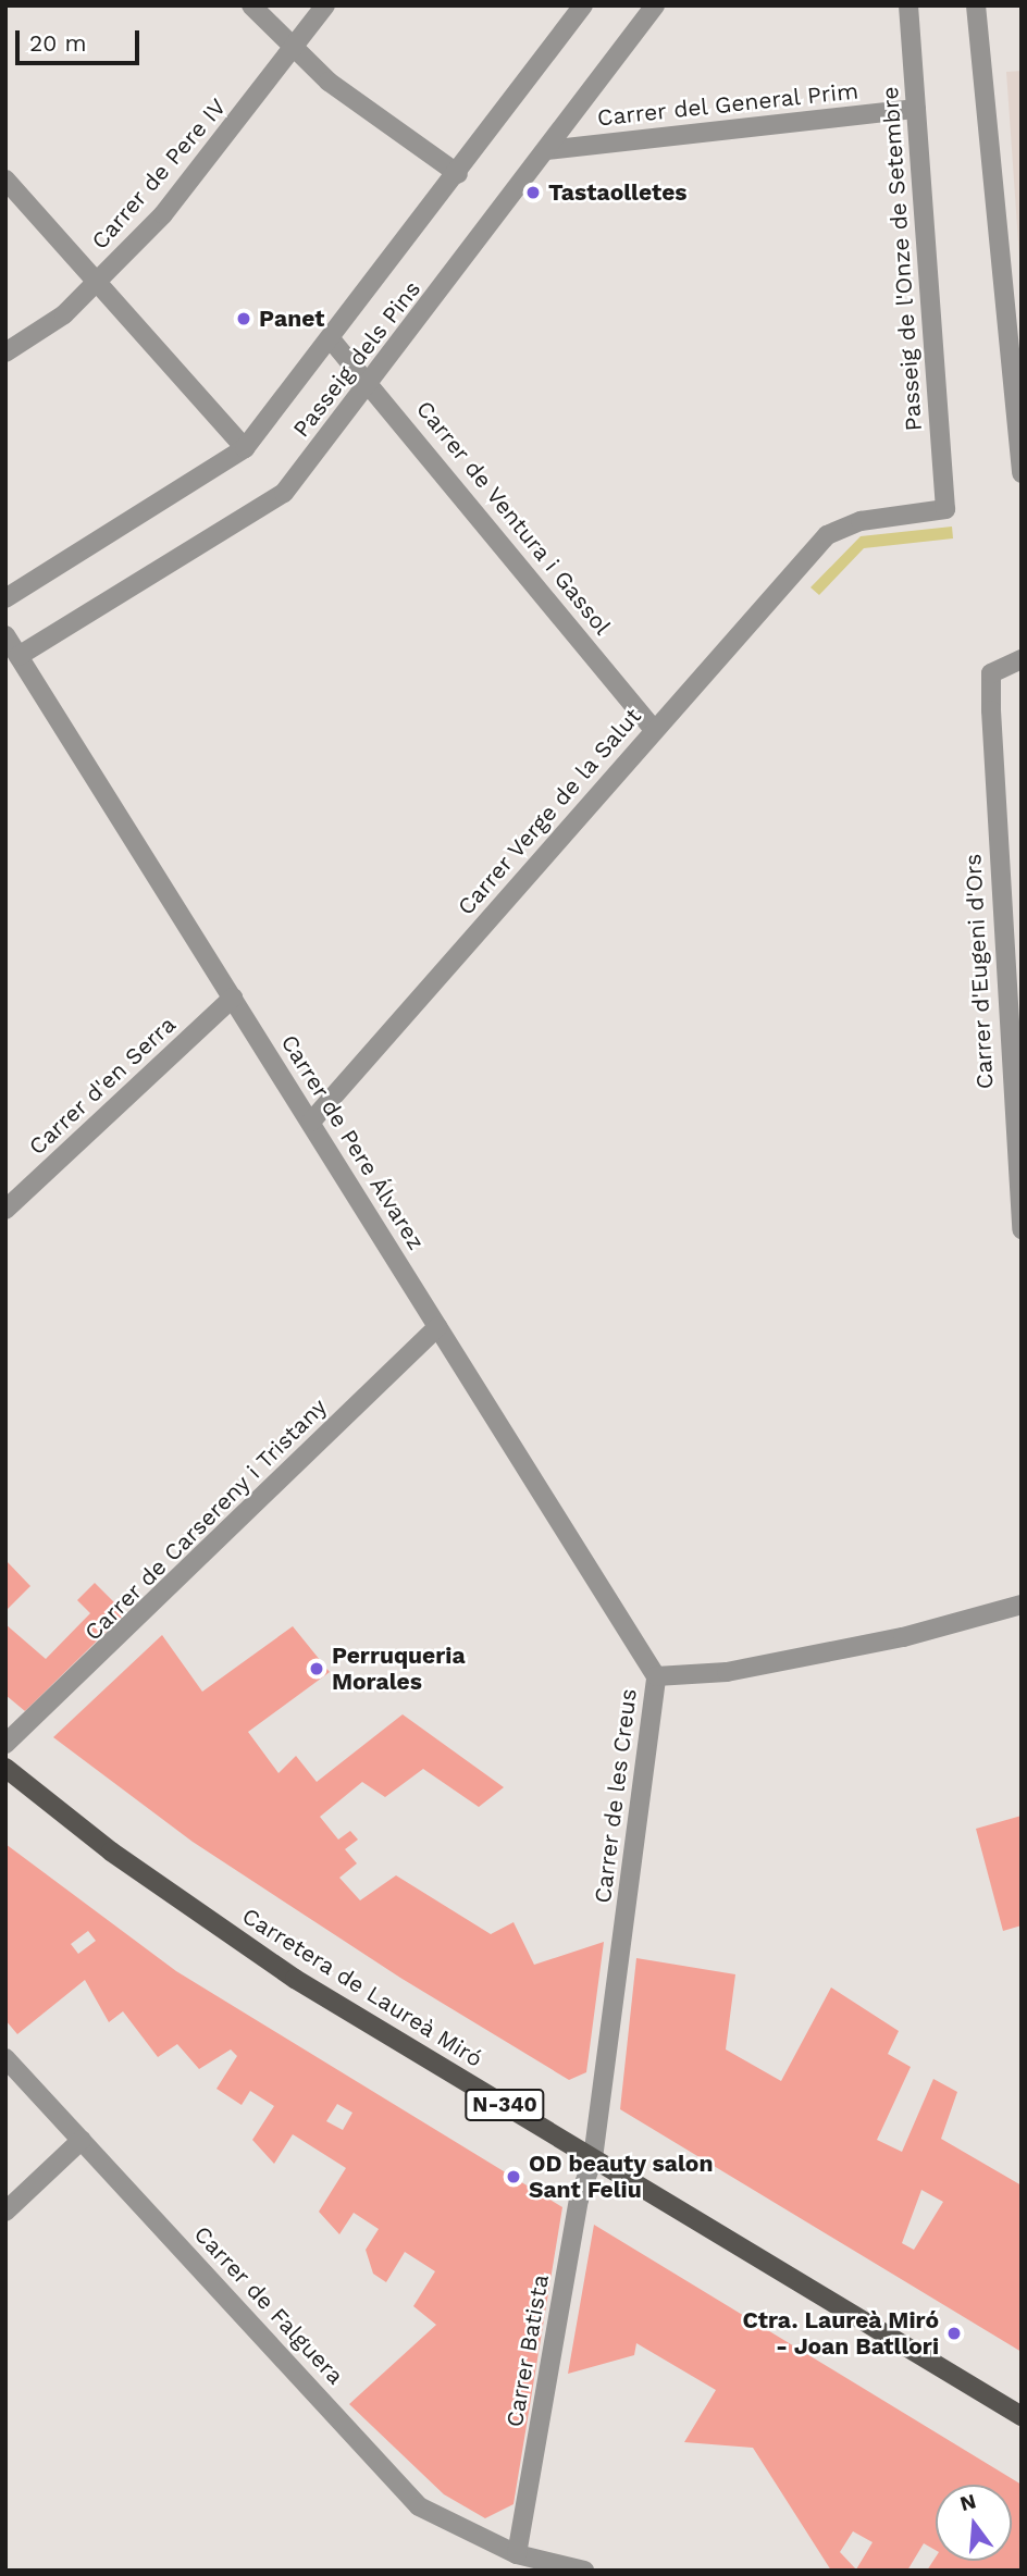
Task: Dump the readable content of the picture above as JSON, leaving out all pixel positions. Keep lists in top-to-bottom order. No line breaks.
{"streets":{"main road":["Carretera de Laureà Miró","N-340"],"street":["Carrer del General Prim","Carrer de Pere IV","Passeig de l'Onze de Setembre","Passeig dels Pins","Carrer de Ventura i Gassol","Carrer Verge de la Salut","Carrer d'Eugeni d'Ors","Carrer d'en Serra","Carrer de Pere Álvarez","Carrer de Carsereny i Tristany","Carrer de les Creus","Carrer de Falguera","Carrer Batista"]},"crossings":[["Carrer del General Prim","Passeig de l'Onze de Setembre"],["Carrer del General Prim","Passeig dels Pins"],["Passeig de l'Onze de Setembre","Carrer Verge de la Salut"],["Passeig dels Pins","Carrer de Ventura i Gassol"],["Passeig dels Pins","Carrer de Pere Álvarez"],["Carrer de Ventura i Gassol","Carrer Verge de la Salut"],["Carrer Verge de la Salut","Carrer de Pere Álvarez"],["Carrer d'en Serra","Carrer de Pere Álvarez"],["Carrer de Pere Álvarez","Carrer de Carsereny i Tristany"],["Carrer de Pere Álvarez","Carrer de les Creus"],["Carrer de les Creus","Carretera de Laureà Miró"],["Carrer de les Creus","Carrer Batista"],["Carretera de Laureà Miró","Carrer Batista"],["Carrer de Falguera","Carrer Batista"]],"places":["Tastaolletes","Panet","Perruqueria Morales","OD beauty salon Sant Feliu","Ctra. Laureà Miró - Joan Batllori"],"scale_bar":"20 m","north":"top"}
